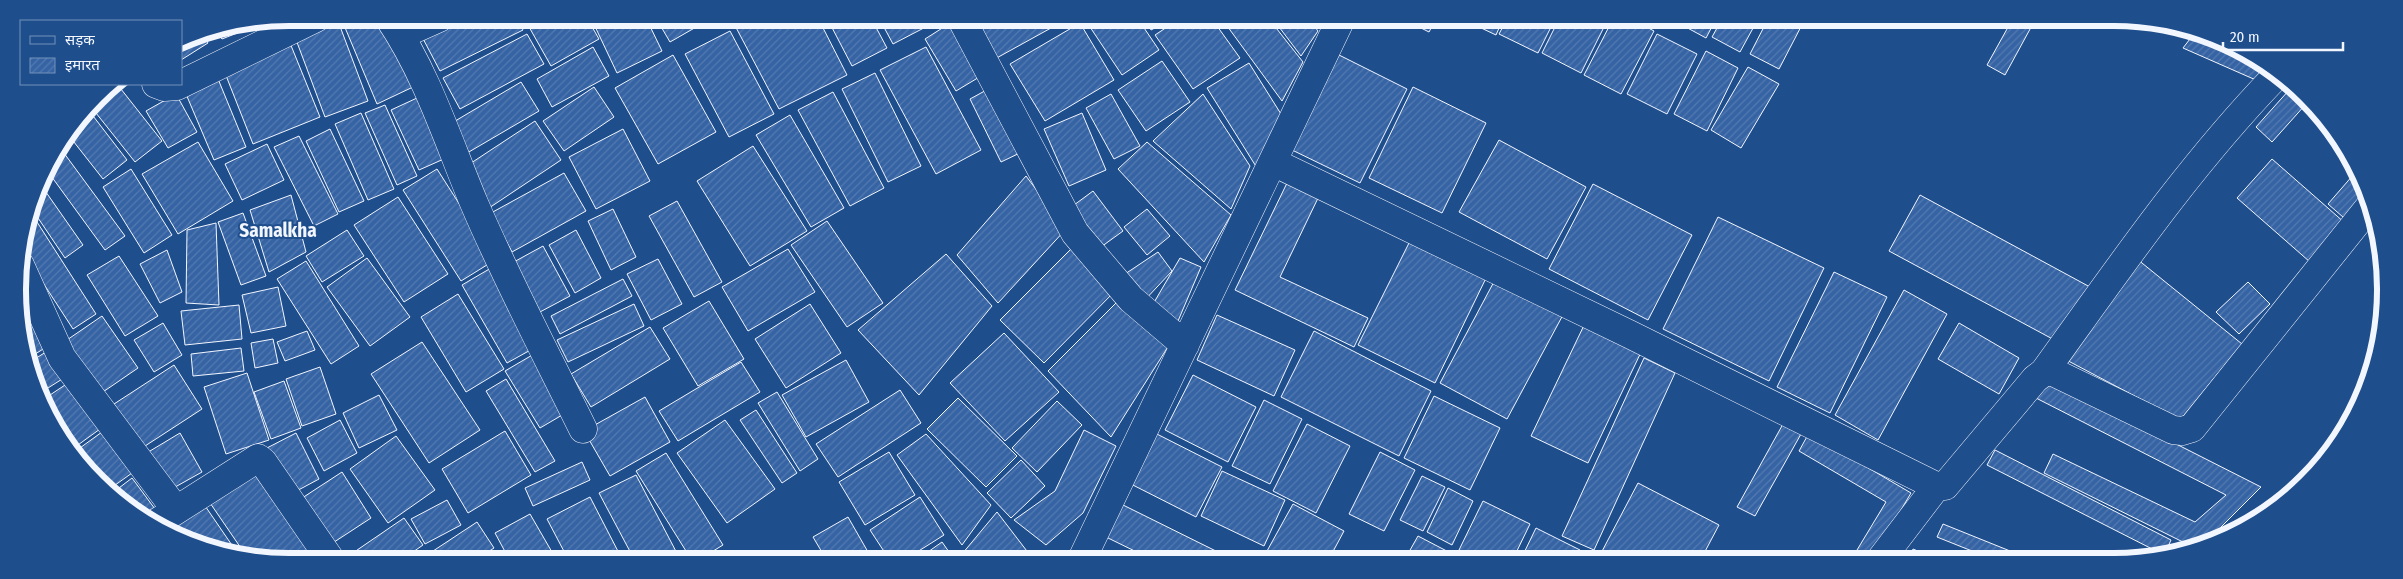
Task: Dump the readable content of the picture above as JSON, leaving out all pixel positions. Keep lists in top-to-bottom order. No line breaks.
{"districts":["Samalkha"],"legend":["सड़क","इमारत"],"scale_bar":"20 m"}
